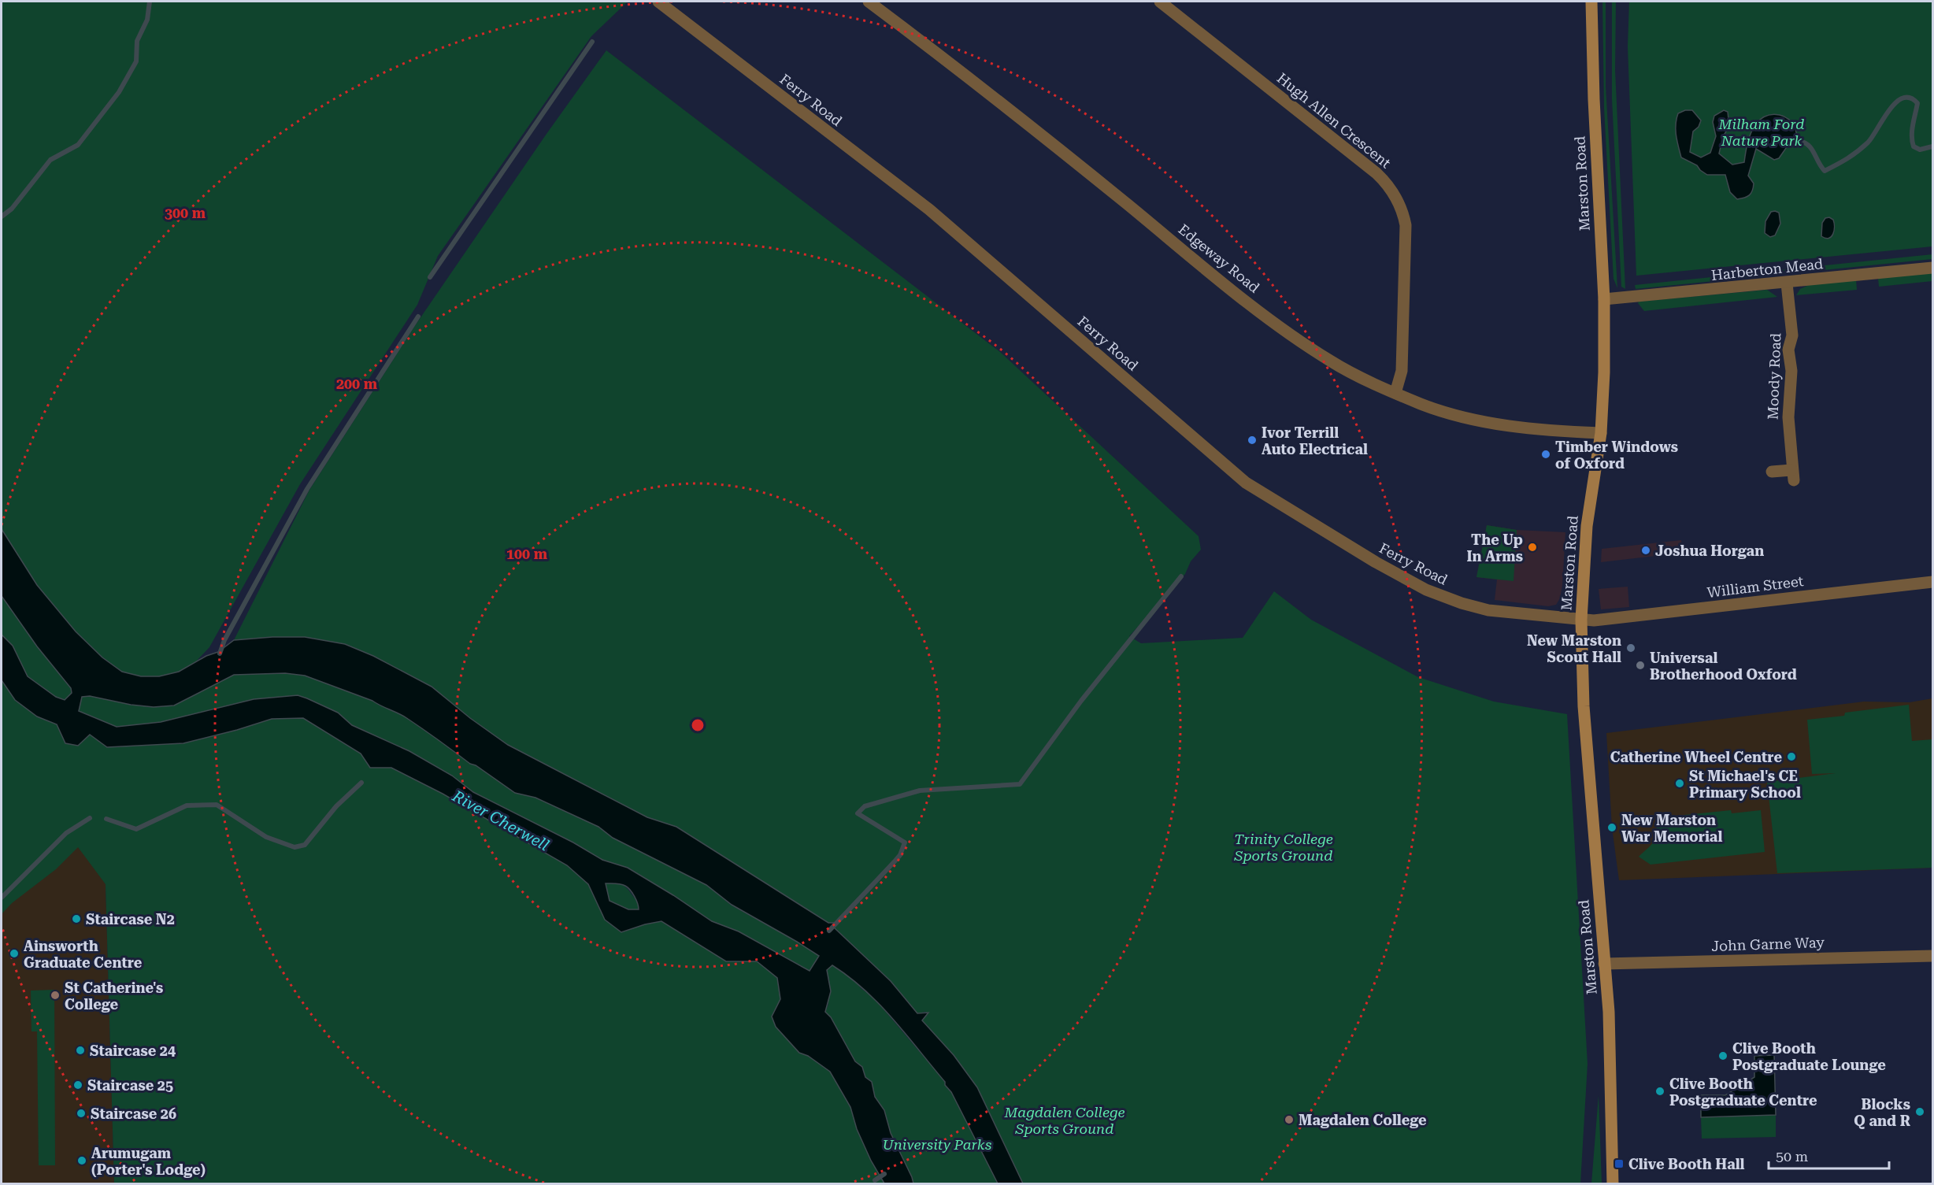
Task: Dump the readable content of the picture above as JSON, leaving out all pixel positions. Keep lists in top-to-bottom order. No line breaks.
{"streets":{"main road":["Marston Road"],"street":["Ferry Road","Hugh Allen Crescent","Edgeway Road","Harberton Mead","Moody Road","William Street","John Garne Way"]},"crossings":[["Ferry Road","Marston Road"],["Ferry Road","William Street"],["Hugh Allen Crescent","Edgeway Road"],["Marston Road","Edgeway Road"],["Marston Road","Harberton Mead"],["Marston Road","William Street"],["Marston Road","John Garne Way"],["Harberton Mead","Moody Road"]],"water":["River Cherwell"],"parks":["Milham Ford Nature Park","Trinity College Sports Ground","Magdalen College Sports Ground","University Parks"],"places":{"other":["Ivor Terrill Auto Electrical","Timber Windows of Oxford","The Up In Arms","Joshua Horgan","New Marston Scout Hall","Universal Brotherhood Oxford","Catherine Wheel Centre","St Michael's CE Primary School","New Marston War Memorial","Staircase N2","Ainsworth Graduate Centre","St Catherine's College","Staircase 24","Clive Booth Postgraduate Lounge","Staircase 25","Clive Booth Postgraduate Centre","Blocks Q and R","Staircase 26","Magdalen College","Arumugam (Porter's Lodge)"],"transit":["Clive Booth Hall"]},"scale_bar":"50 m","rings":["300 m","200 m","100 m"]}
